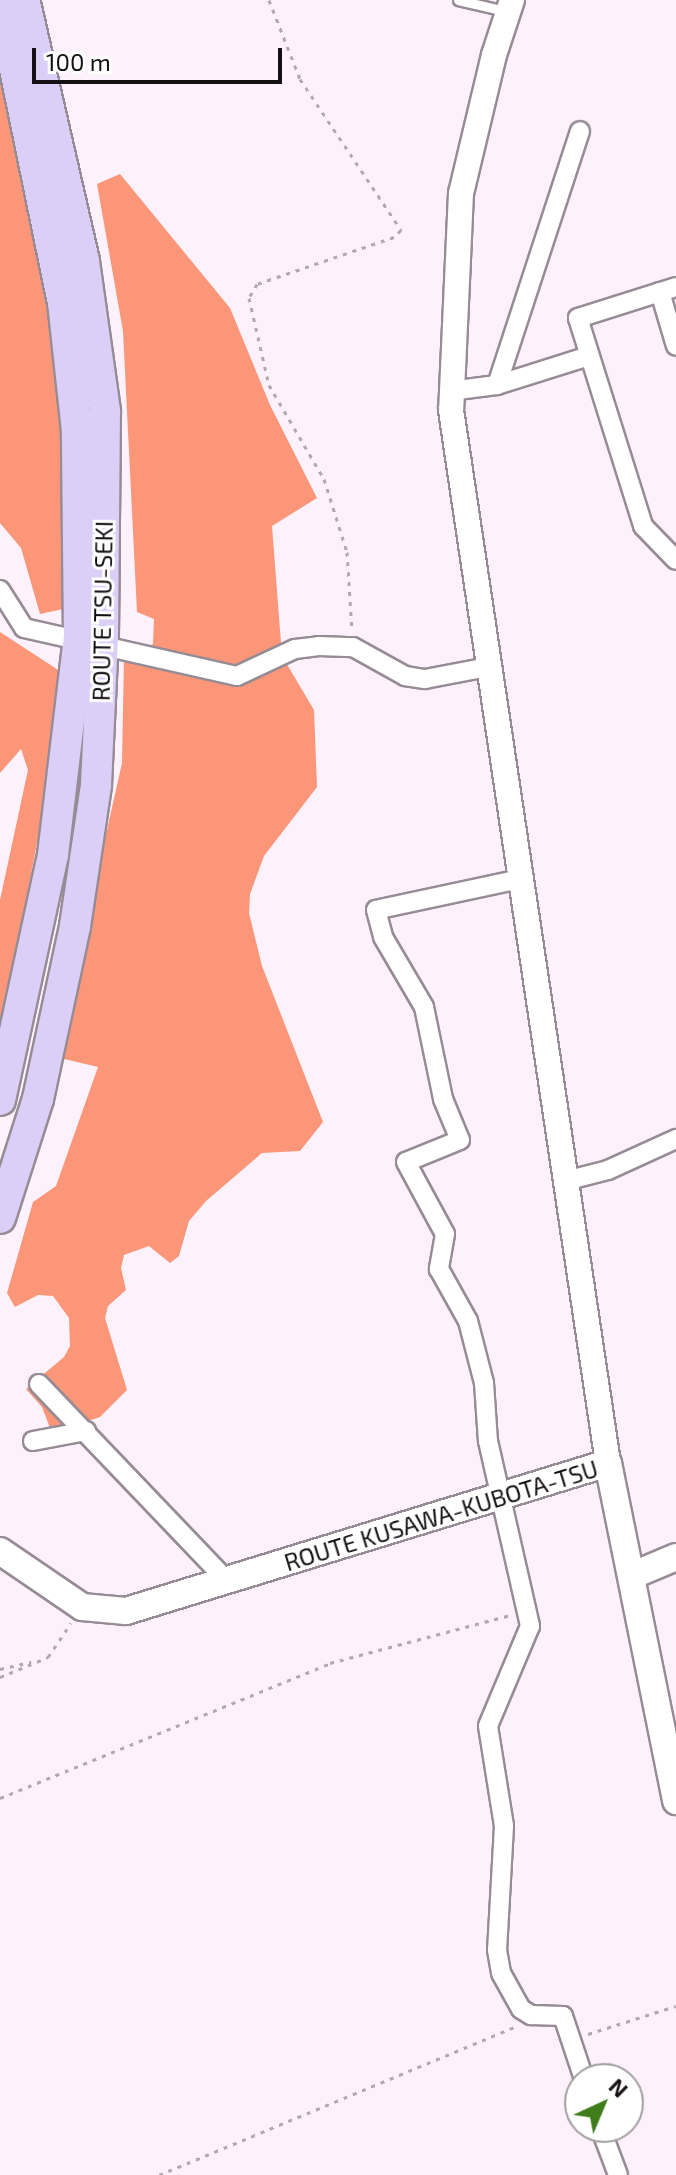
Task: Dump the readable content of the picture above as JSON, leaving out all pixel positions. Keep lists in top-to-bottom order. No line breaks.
{"streets":{"main road":["ROUTE TSU-SEKI","ROUTE KUSAWA-KUBOTA-TSU"]},"scale_bar":"100 m","north":"top right"}
